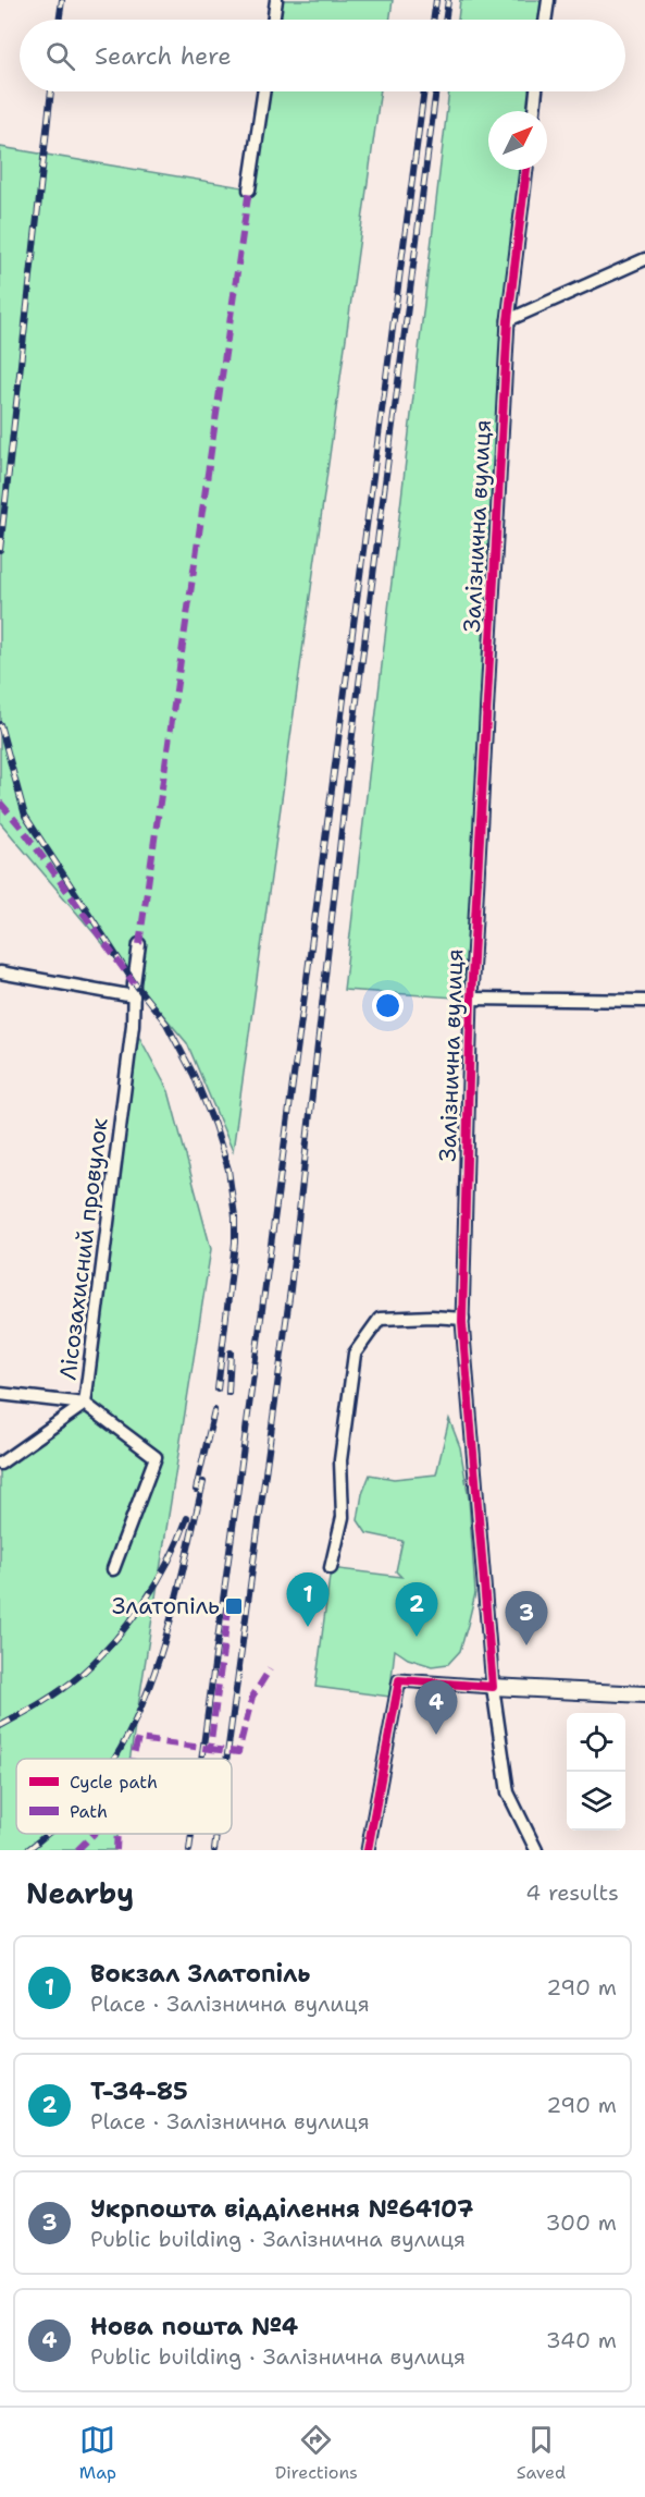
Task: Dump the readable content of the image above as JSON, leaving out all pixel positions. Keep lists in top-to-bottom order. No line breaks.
{"streets":{"street":["Залізнична вулиця","Лісозахисний провулок"]},"places":{"transit":["Златопіль"]},"legend":["Cycle path","Path"],"north":"top right","page":{"search":"Search here","pins":["1","2","3","4"],"heading":["Nearby","4 results"],"list":[{"mark":"1","name":"Вокзал Златопіль","note":"Place · Залізнична вулиця","value":"290 m"},{"mark":"2","name":"Т-34-85","note":"Place · Залізнична вулиця","value":"290 m"},{"mark":"3","name":"Укрпошта відділення №64107","note":"Public building · Залізнична вулиця","value":"300 m"},{"mark":"4","name":"Нова пошта №4","note":"Public building · Залізнична вулиця","value":"340 m"}],"nav":["Map","Directions","Saved"]}}
